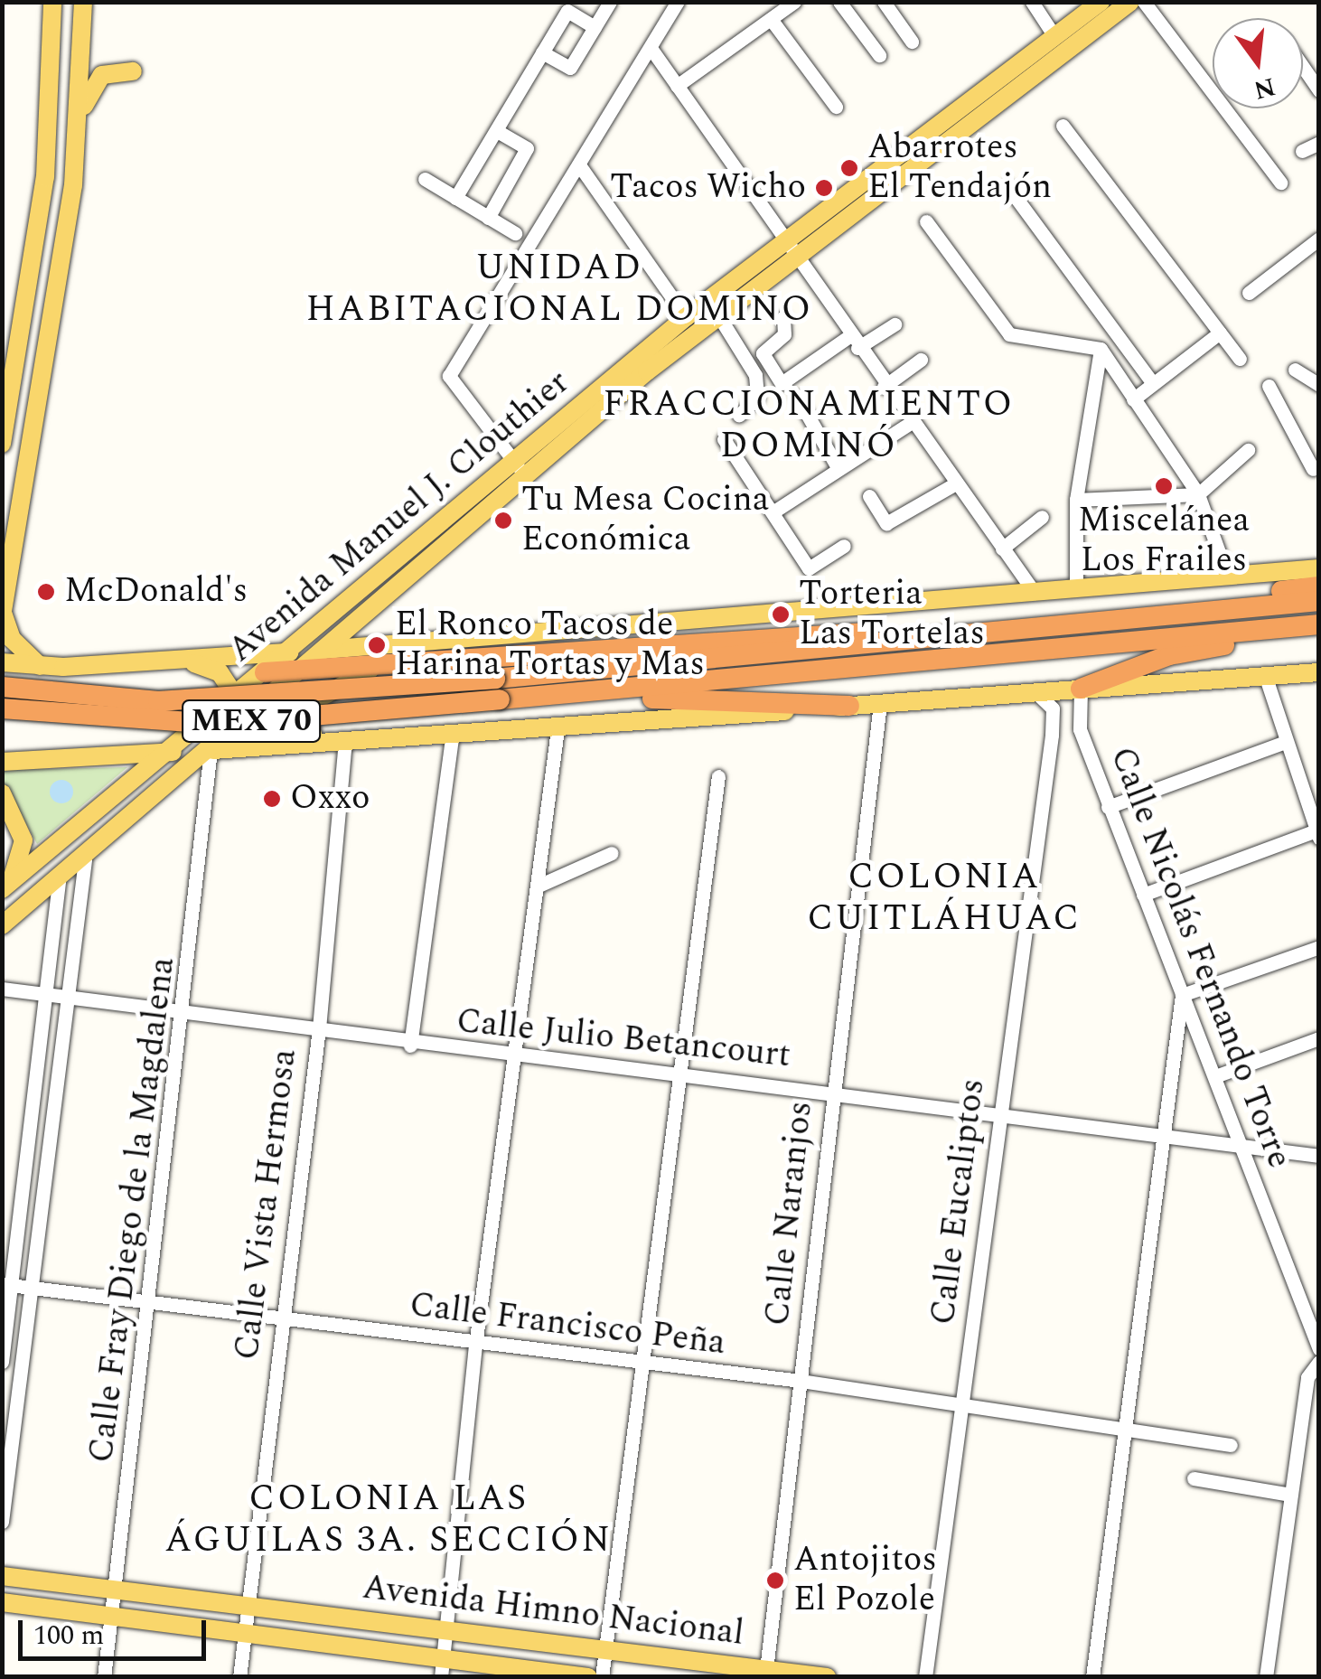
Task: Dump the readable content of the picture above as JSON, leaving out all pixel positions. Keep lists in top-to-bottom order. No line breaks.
{"streets":{"highway":["MEX 70"],"main road":["Avenida Manuel J. Clouthier","Avenida Himno Nacional"],"street":["Calle Nicolás Fernando Torre","Calle Julio Betancourt","Calle Eucaliptos","Calle Vista Hermosa","Calle Fray Diego de la Magdalena","Calle Naranjos","Calle Francisco Peña"]},"crossings":[["Avenida Manuel J. Clouthier","Calle Fray Diego de la Magdalena"],["Calle Nicolás Fernando Torre","Calle Julio Betancourt"],["Calle Julio Betancourt","Calle Eucaliptos"],["Calle Julio Betancourt","Calle Vista Hermosa"],["Calle Julio Betancourt","Calle Fray Diego de la Magdalena"],["Calle Julio Betancourt","Calle Naranjos"],["Calle Eucaliptos","Calle Francisco Peña"],["Calle Vista Hermosa","Calle Francisco Peña"],["Calle Vista Hermosa","Avenida Himno Nacional"],["Calle Fray Diego de la Magdalena","Calle Francisco Peña"],["Calle Fray Diego de la Magdalena","Avenida Himno Nacional"],["Calle Naranjos","Calle Francisco Peña"],["Calle Naranjos","Avenida Himno Nacional"]],"districts":["UNIDAD HABITACIONAL DOMINO","FRACCIONAMIENTO DOMINÓ","COLONIA CUITLÁHUAC","COLONIA LAS ÁGUILAS 3A. SECCIÓN"],"places":["Abarrotes El Tendajón","Tacos Wicho","Miscelánea Los Frailes","Tu Mesa Cocina Económica","McDonald's","Torteria Las Tortelas","El Ronco Tacos de Harina Tortas y Mas","Oxxo","Antojitos El Pozole"],"scale_bar":"100 m","north":"bottom"}
